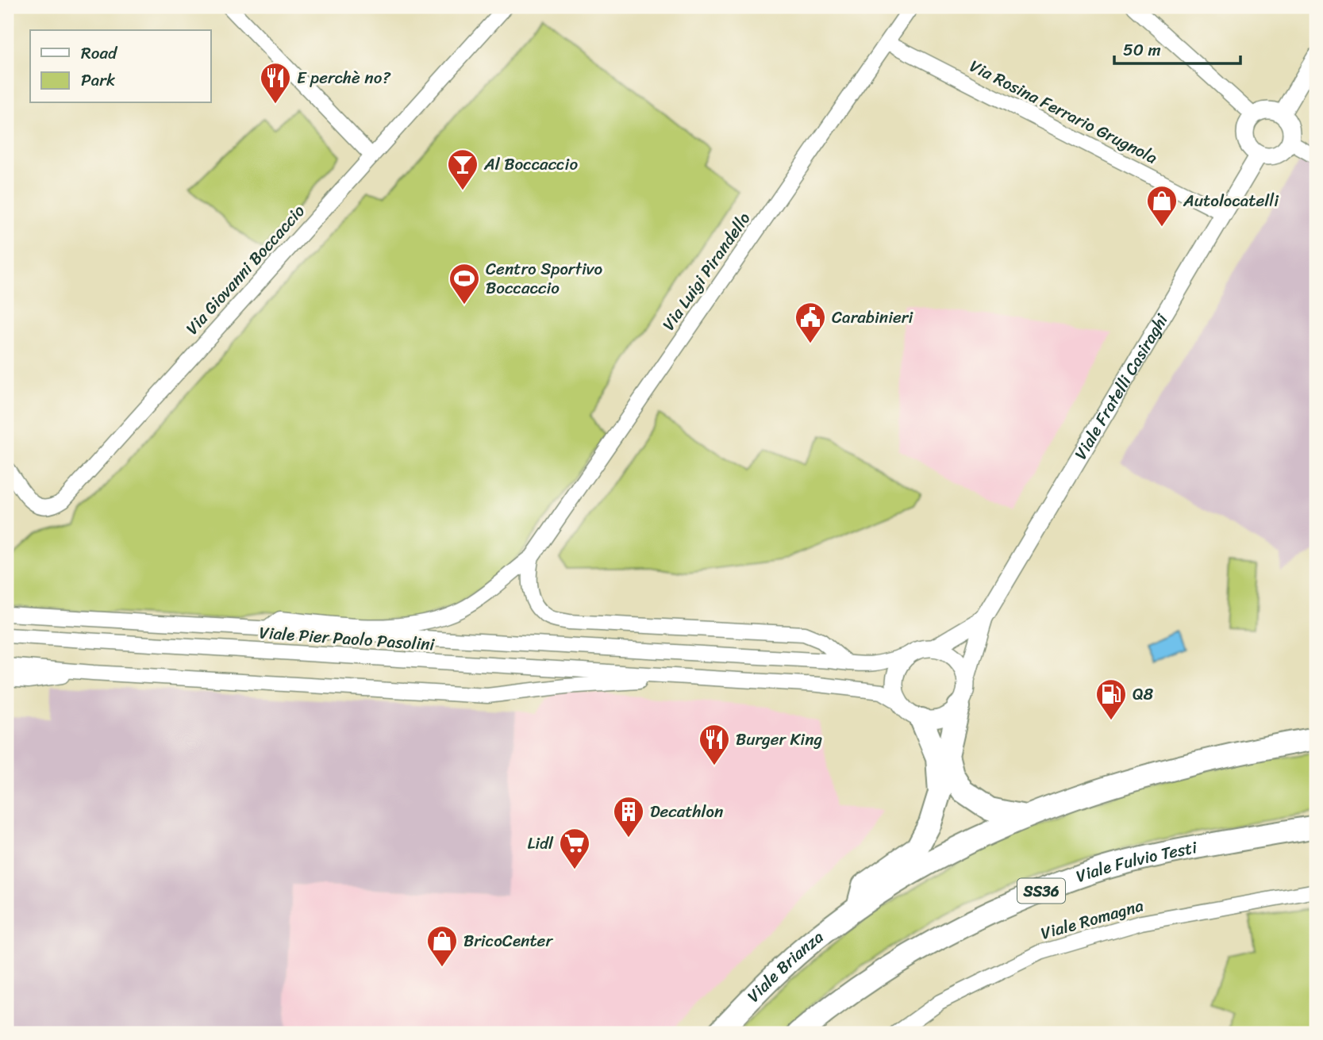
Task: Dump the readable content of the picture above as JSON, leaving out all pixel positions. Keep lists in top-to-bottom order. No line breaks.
{"streets":{"highway":["Viale Fulvio Testi","SS36","Viale Brianza"],"street":["Via Rosina Ferrario Grugnola","Via Giovanni Boccaccio","Via Luigi Pirandello","Viale Fratelli Casiraghi","Viale Pier Paolo Pasolini","Viale Romagna"]},"crossings":[["Via Rosina Ferrario Grugnola","Via Luigi Pirandello"],["Via Rosina Ferrario Grugnola","Viale Fratelli Casiraghi"],["Via Luigi Pirandello","Viale Pier Paolo Pasolini"],["Viale Fratelli Casiraghi","Viale Pier Paolo Pasolini"]],"places":{"restaurant":["E perchè no?","Burger King"],"bar":["Al Boccaccio"],"shop":["Autolocatelli","BricoCenter"],"sports":["Centro Sportivo Boccaccio"],"public building":["Carabinieri"],"fuel station":["Q8"],"building":["Decathlon"],"supermarket":["Lidl"]},"legend":["Road","Park"],"scale_bar":"50 m"}
